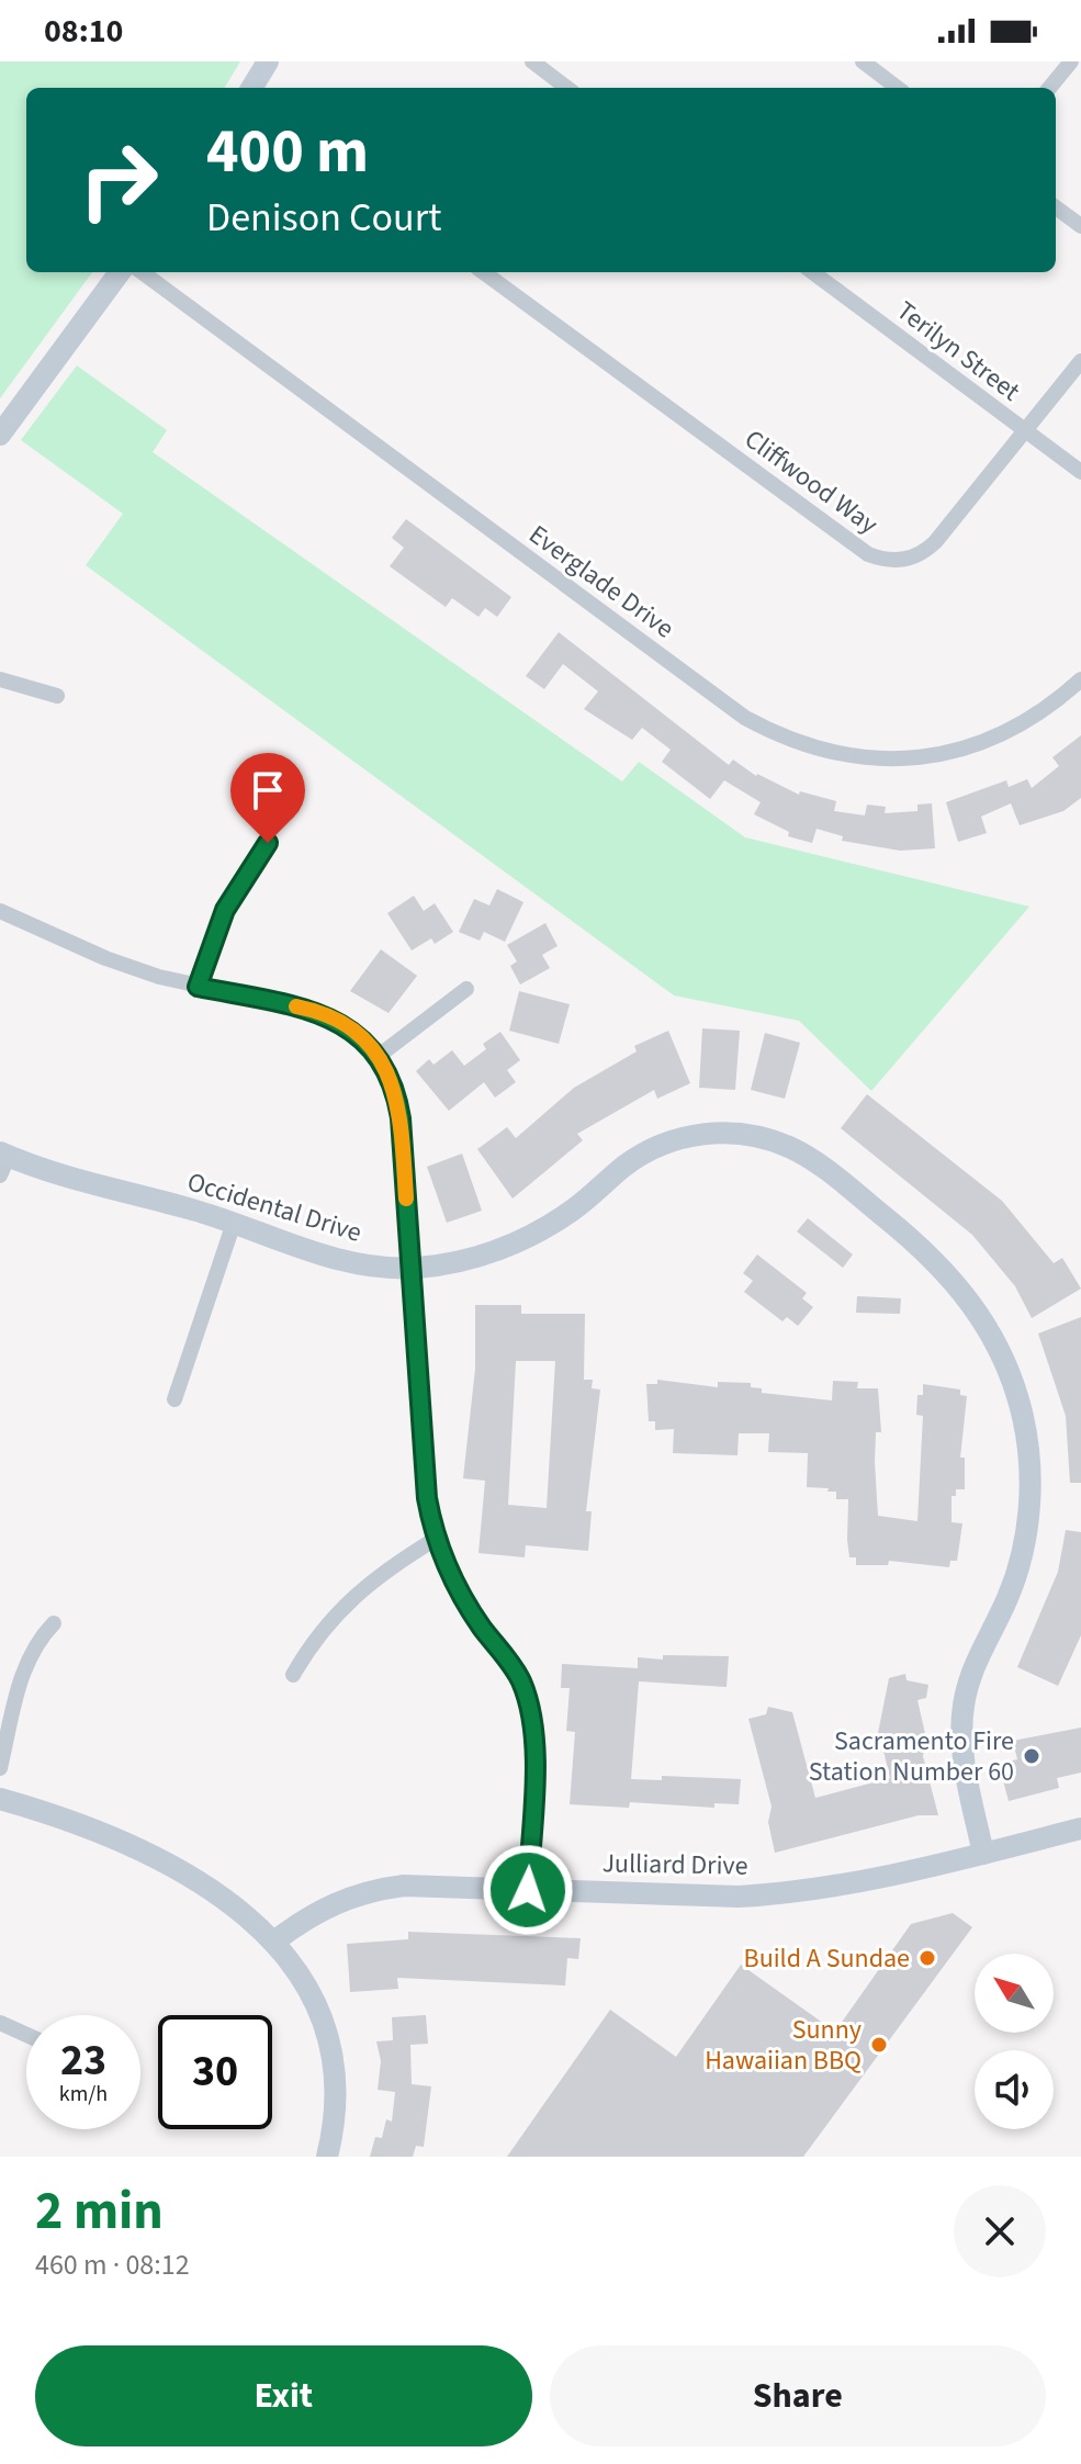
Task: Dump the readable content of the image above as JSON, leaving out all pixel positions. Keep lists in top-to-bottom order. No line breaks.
{"streets":{"street":["Terilyn Street","Cliffwood Way","Everglade Drive","Occidental Drive","Julliard Drive"]},"crossings":[["Terilyn Street","Cliffwood Way"],["Occidental Drive","Julliard Drive"]],"places":["Sacramento Fire Station Number 60","Build A Sundae","Sunny Hawaiian BBQ"],"north":"top left","page":{"status":"08:10","turn":["400 m","Denison Court"],"speed":"23 km/h","limit":"30","heading":["2 min","460 m · 08:12"],"buttons":["Exit","Share"]}}
